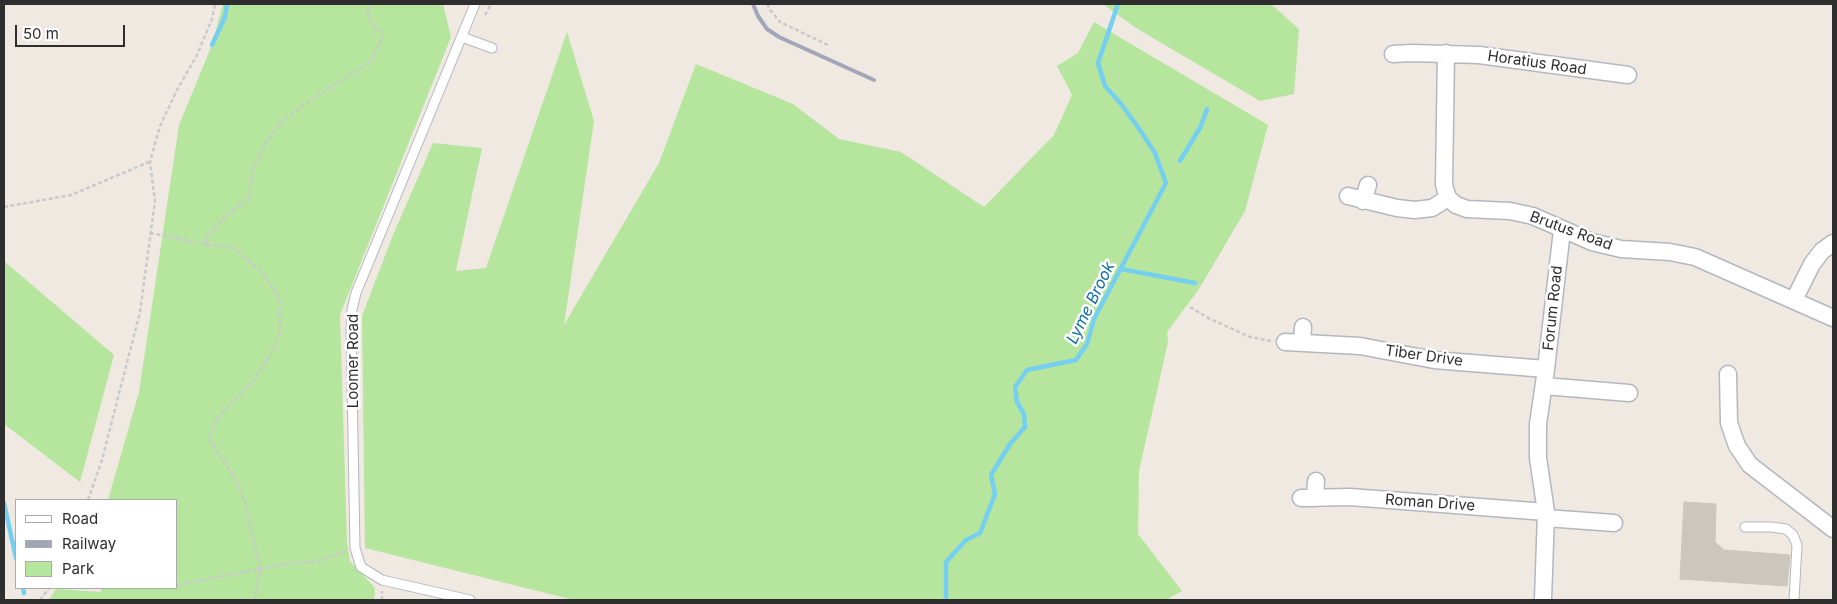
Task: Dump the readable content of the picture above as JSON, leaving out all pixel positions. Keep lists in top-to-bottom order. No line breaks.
{"streets":{"street":["Horatius Road","Brutus Road","Forum Road","Tiber Drive","Roman Drive"],"lane":["Loomer Road"]},"crossings":[["Brutus Road","Forum Road"],["Forum Road","Tiber Drive"],["Forum Road","Roman Drive"]],"water":["Lyme Brook"],"legend":["Road","Railway","Park"],"scale_bar":"50 m"}
